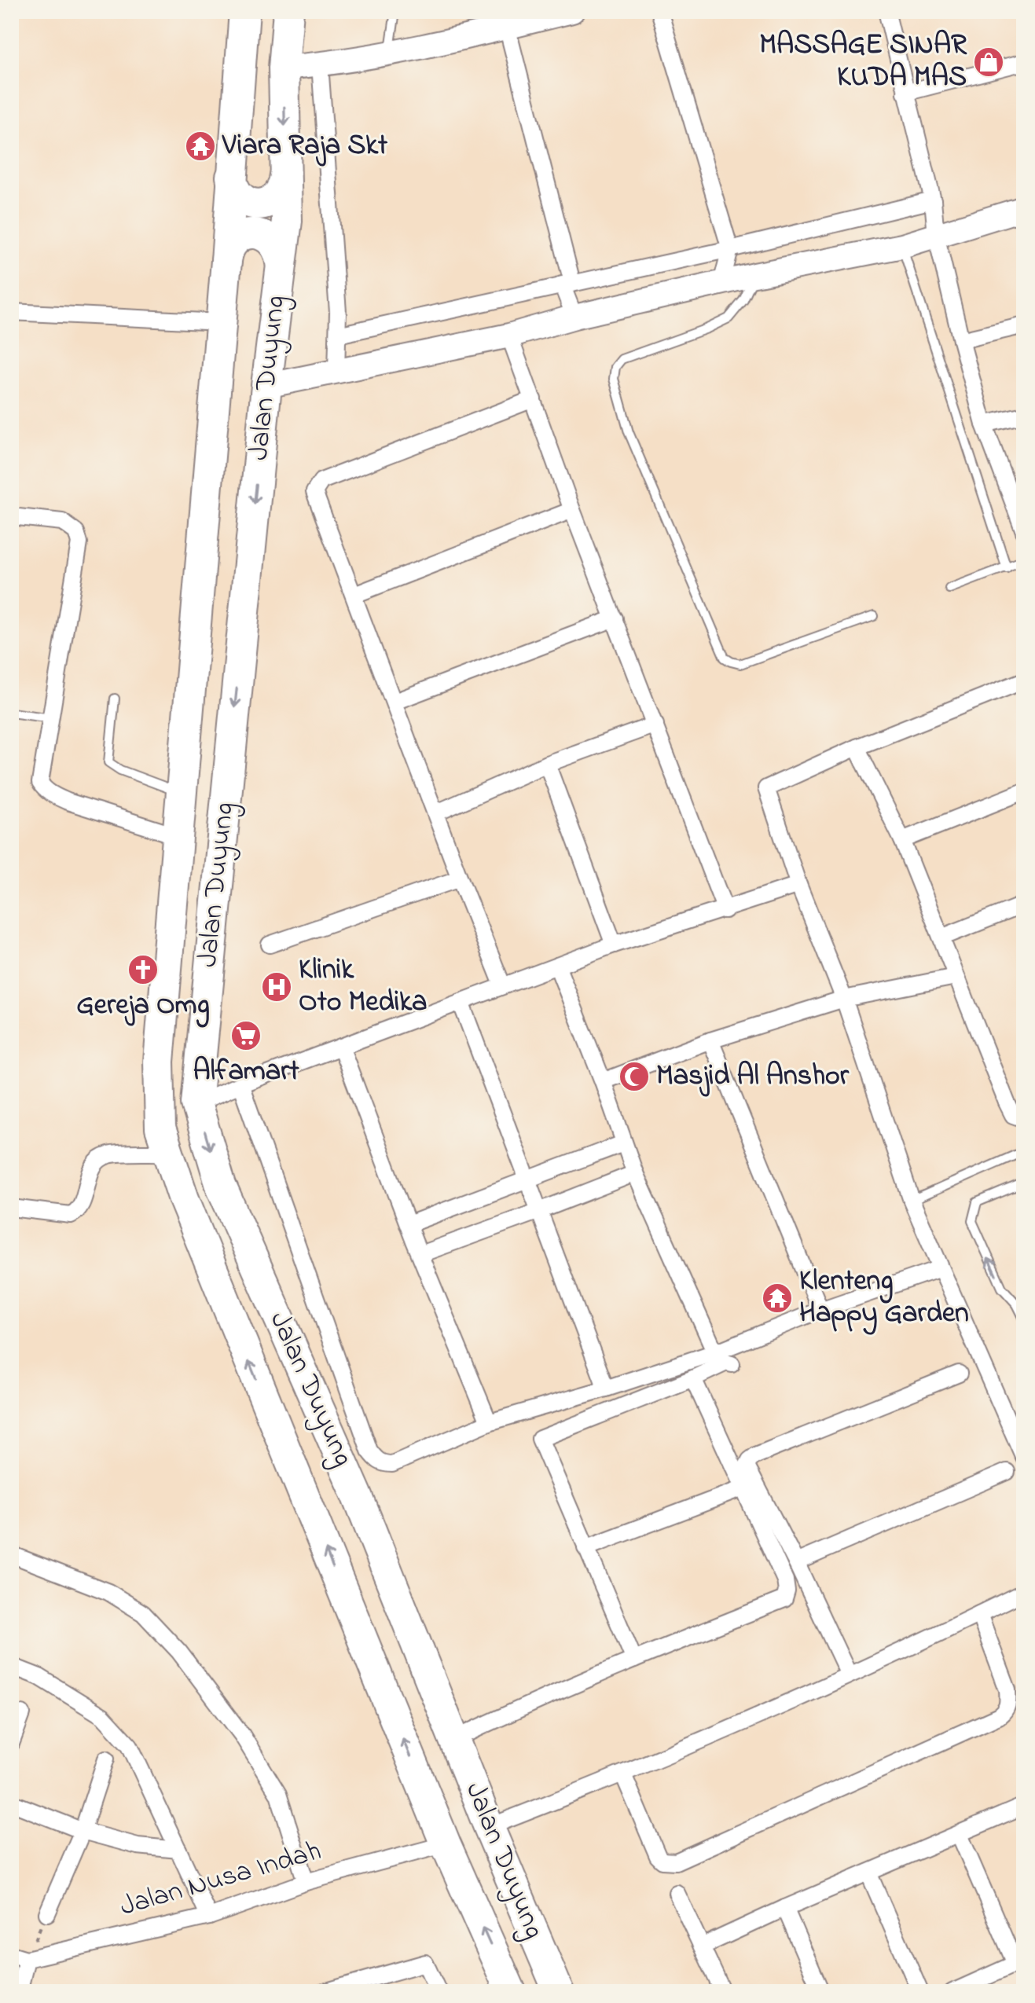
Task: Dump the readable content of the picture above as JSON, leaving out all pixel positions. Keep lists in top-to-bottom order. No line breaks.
{"streets":{"highway":["Jalan Duyung"],"street":["Jalan Nusa Indah"]},"crossings":[["Jalan Duyung","Jalan Nusa Indah"]],"places":{"shop":["MASSAGE SINAR KUDA MAS"],"temple":["Viara Raja Skt","Klenteng Happy Garden"],"church":["Gereja Omg"],"hospital":["Klinik Oto Medika"],"supermarket":["Alfamart"],"mosque":["Masjid Al Anshor"]}}
